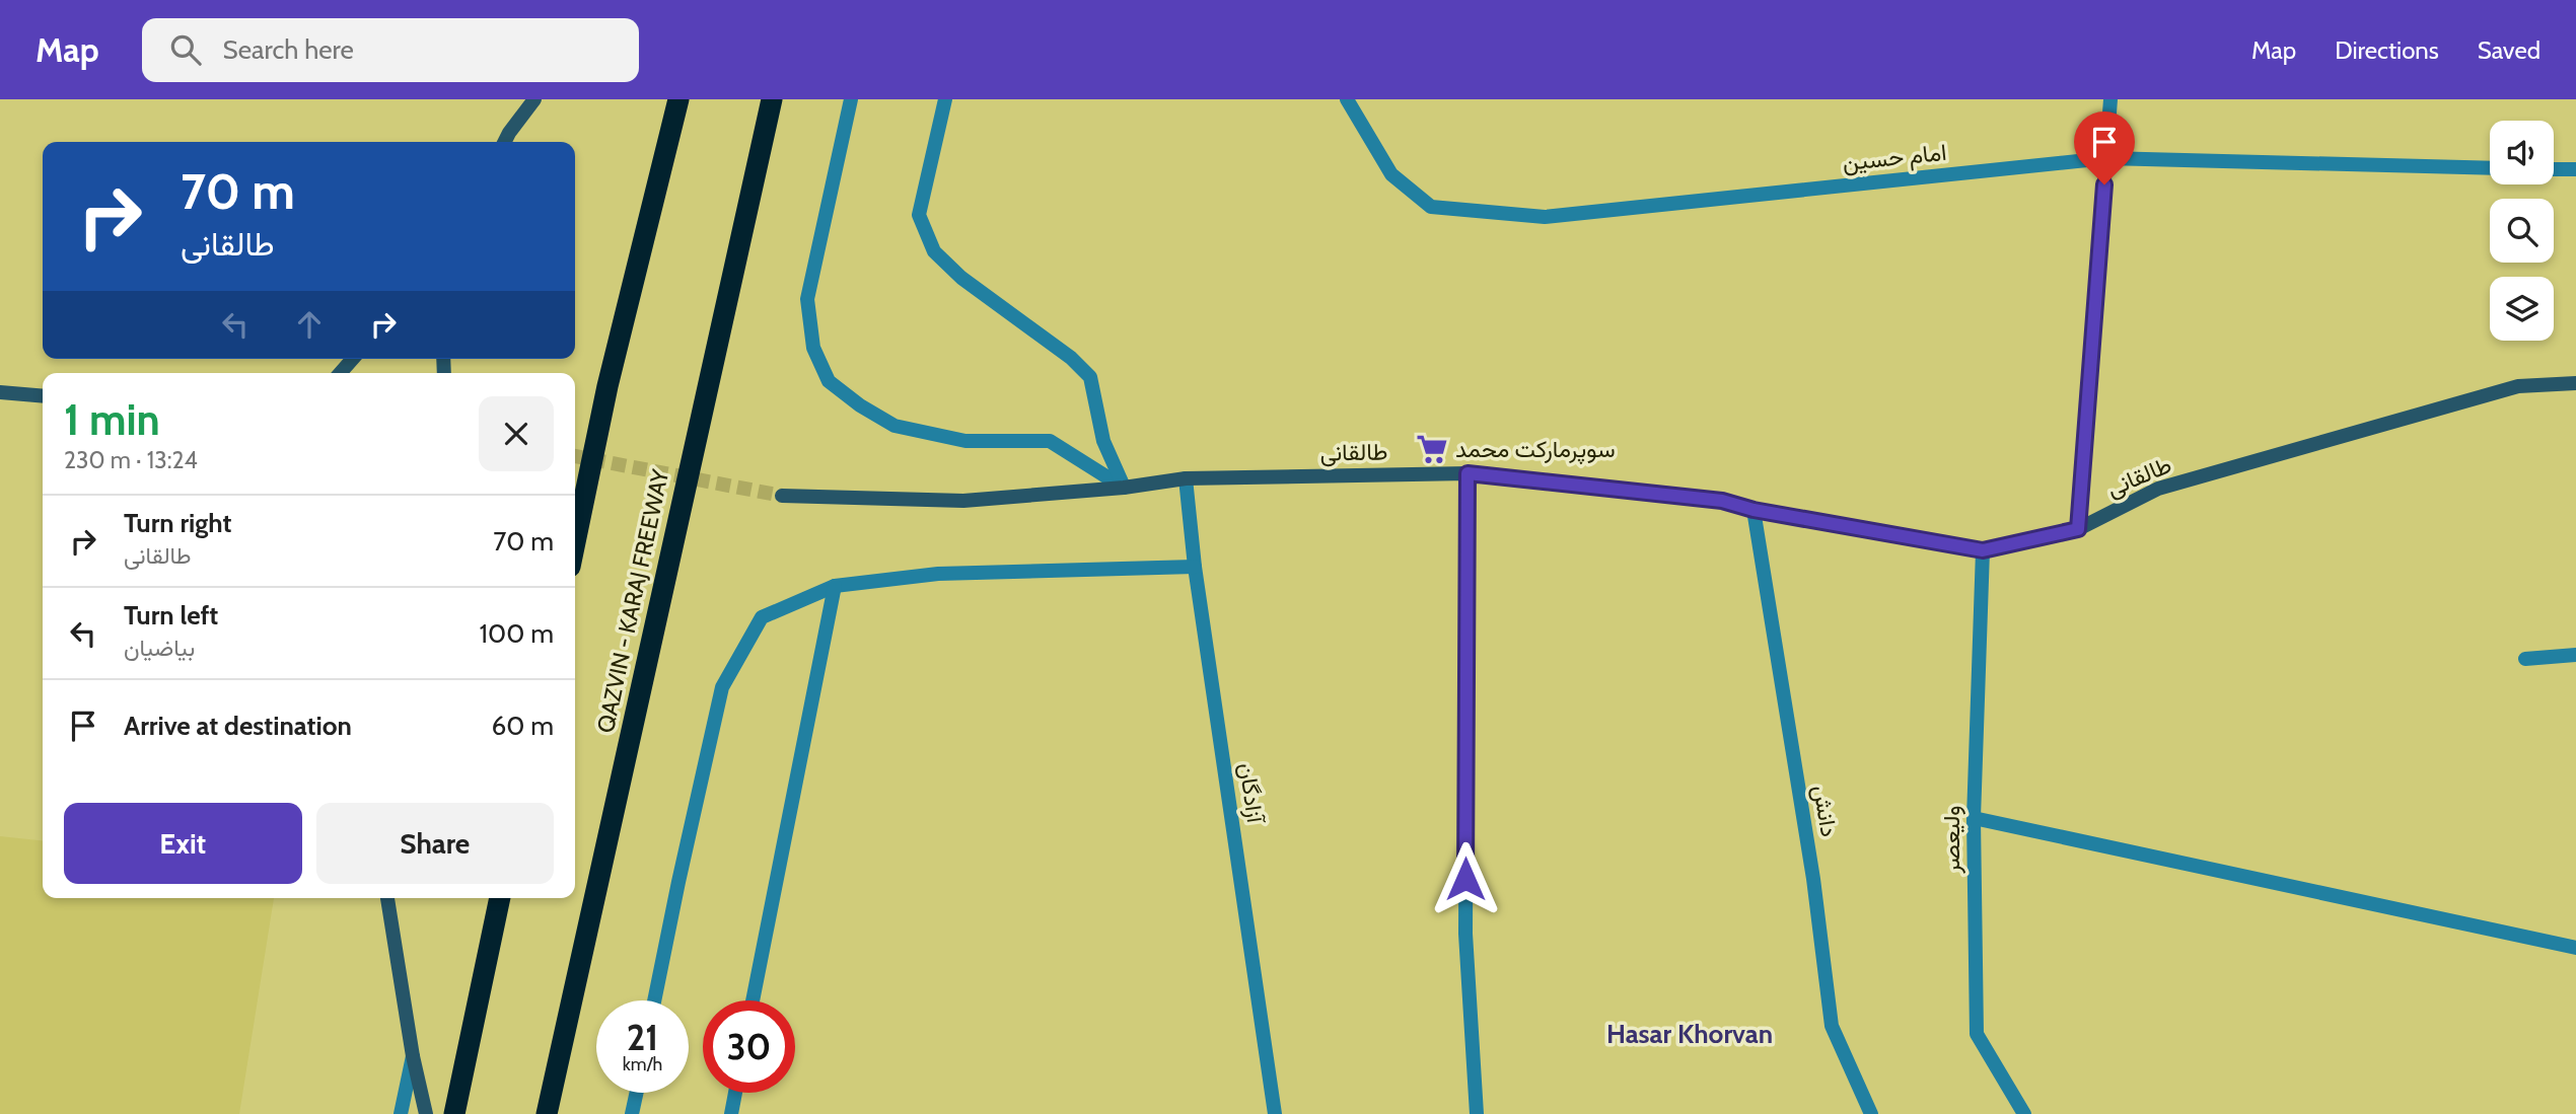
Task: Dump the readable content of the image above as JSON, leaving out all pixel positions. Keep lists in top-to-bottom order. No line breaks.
{"streets":{"highway":["QAZVIN - KARAJ FREEWAY"],"main road":["طالقانی"],"street":["امام حسین","آزادگان","دانش","ولیعصر"]},"crossings":[["طالقانی","آزادگان"],["طالقانی","دانش"],["طالقانی","ولیعصر"]],"districts":["Hasar Khorvan"],"places":{"supermarket":["سوپرمارکت محمد"]},"page":{"header":"Map","search":"Search here","nav":["Map","Directions","Saved"],"turn":["70 m","طالقانی"],"heading":["1 min","230 m · 13:24"],"list":[{"name":"Turn right","note":"طالقانی","value":"70 m"},{"name":"Turn left","note":"بیاضیان","value":"100 m"},{"name":"Arrive at destination","value":"60 m"}],"buttons":["Exit","Share"],"speed":"21 km/h","limit":"30"}}
